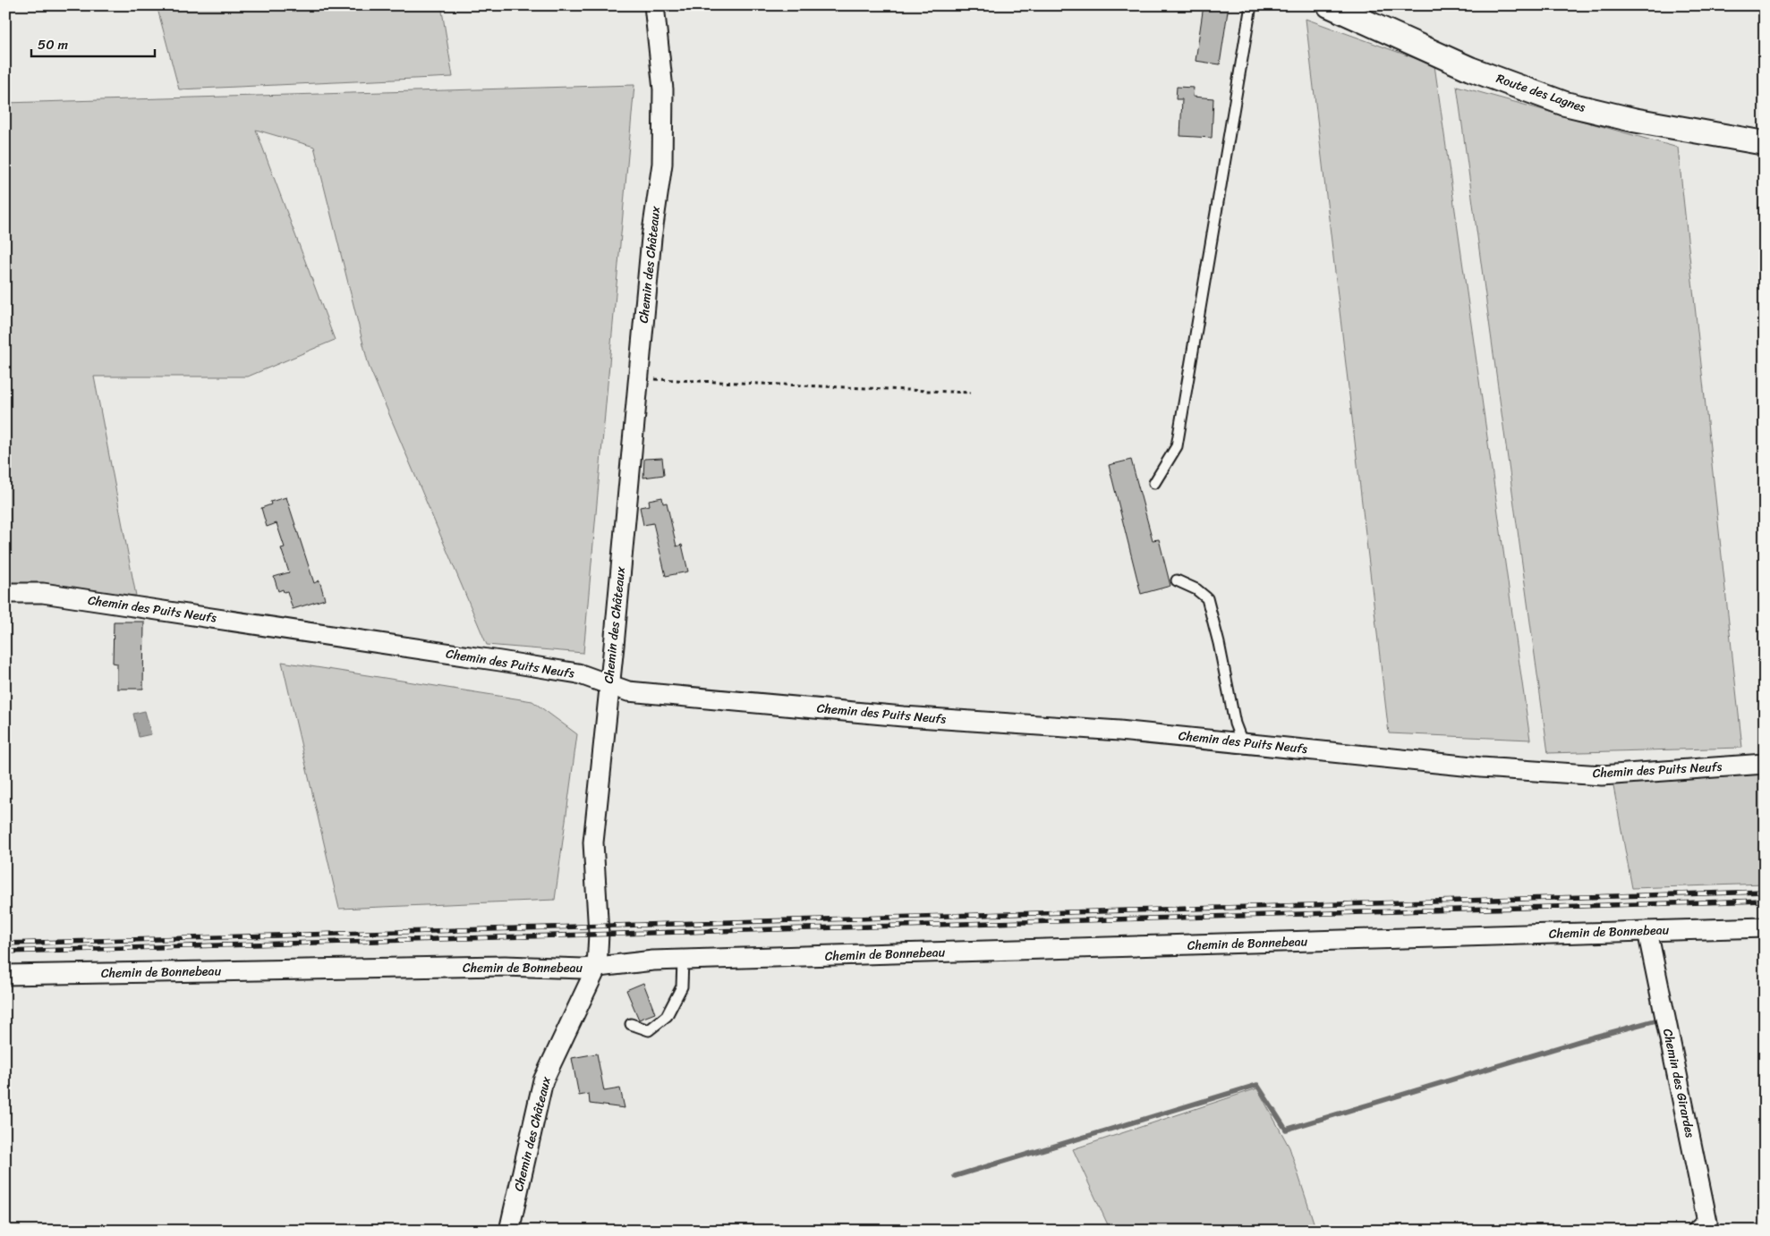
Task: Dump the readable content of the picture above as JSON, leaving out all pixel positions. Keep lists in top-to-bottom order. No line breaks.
{"streets":{"street":["Route des Lagnes","Chemin des Châteaux","Chemin des Puits Neufs","Chemin de Bonnebeau","Chemin des Girardes"]},"crossings":[["Chemin des Châteaux","Chemin des Puits Neufs"],["Chemin des Châteaux","Chemin de Bonnebeau"],["Chemin de Bonnebeau","Chemin des Girardes"]],"scale_bar":"50 m"}
